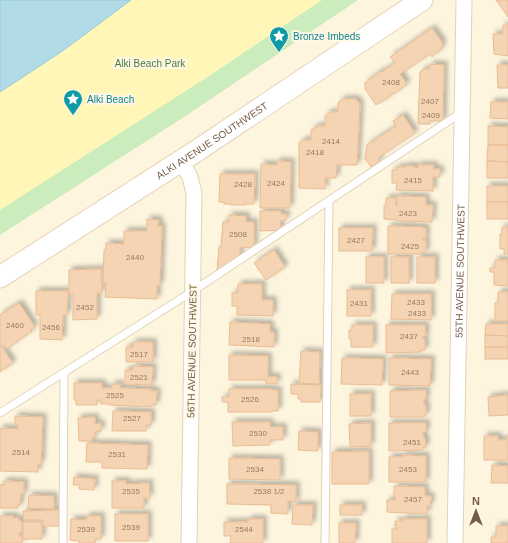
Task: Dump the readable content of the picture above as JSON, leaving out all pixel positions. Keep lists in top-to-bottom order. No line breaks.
{"streets":{"main road":["ALKI AVENUE SOUTHWEST"],"street":["55TH AVENUE SOUTHWEST","56TH AVENUE SOUTHWEST"]},"crossings":[["ALKI AVENUE SOUTHWEST","56TH AVENUE SOUTHWEST"]],"parks":["Alki Beach Park"],"places":{"place":["Bronze Imbeds","Alki Beach"]},"house_numbers":["2408","2407","2409","2414","2418","2415","2424","2428","2423","2508","2427","2425","2440","2433","2431","2452","2433","2460","2456","2437","2518","2517","2443","2521","2525","2526","2527","2530","2451","2514","2531","2534","2453","2535","2538 1/2","2457","2539","2539","2544"],"north":"top"}
